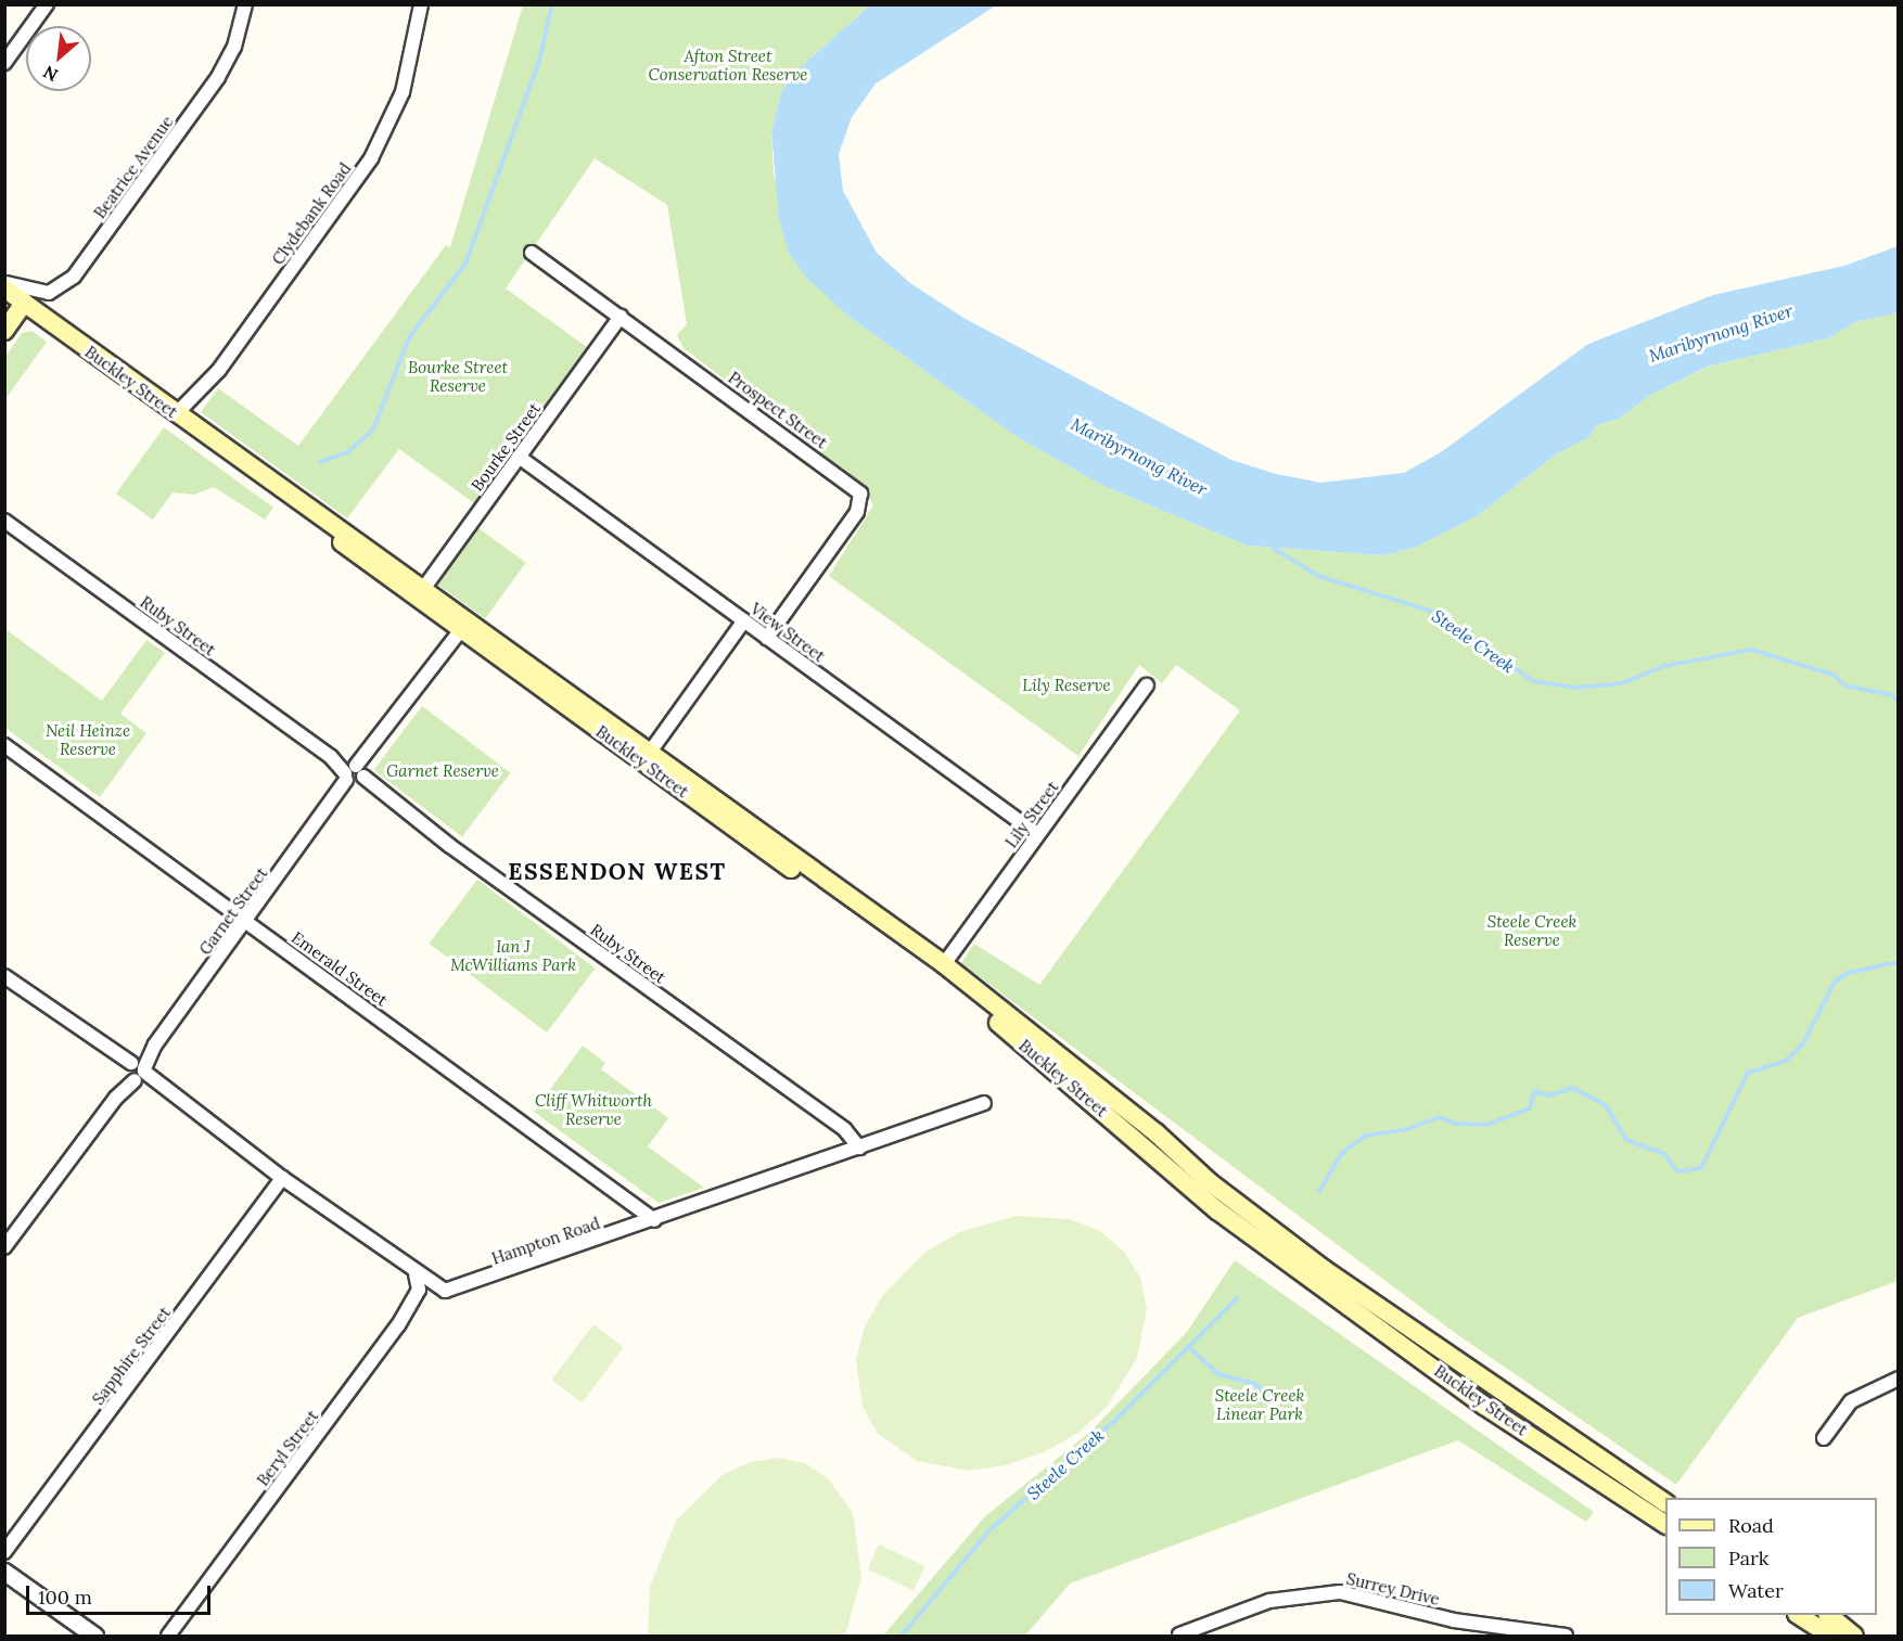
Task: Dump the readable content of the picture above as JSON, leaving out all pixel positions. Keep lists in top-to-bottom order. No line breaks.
{"streets":{"main road":["Buckley Street"],"street":["Beatrice Avenue","Clydebank Road","Prospect Street","Bourke Street","Ruby Street","View Street","Lily Street","Garnet Street","Emerald Street","Hampton Road","Sapphire Street","Beryl Street","Surrey Drive"]},"crossings":[["Clydebank Road","Buckley Street"],["Buckley Street","Bourke Street"],["Buckley Street","Lily Street"],["Buckley Street","Garnet Street"],["Prospect Street","Bourke Street"],["Prospect Street","View Street"],["Bourke Street","View Street"],["Ruby Street","Garnet Street"],["Ruby Street","Hampton Road"],["View Street","Lily Street"],["Garnet Street","Emerald Street"],["Garnet Street","Hampton Road"],["Emerald Street","Hampton Road"],["Hampton Road","Sapphire Street"],["Hampton Road","Beryl Street"]],"districts":["ESSENDON WEST"],"water":["Maribyrnong River","Steele Creek"],"parks":["Afton Street Conservation Reserve","Bourke Street Reserve","Lily Reserve","Neil Heinze Reserve","Garnet Reserve","Steele Creek Reserve","Ian J McWilliams Park","Cliff Whitworth Reserve","Steele Creek Linear Park"],"legend":["Road","Park","Water"],"scale_bar":"100 m","north":"bottom left"}
